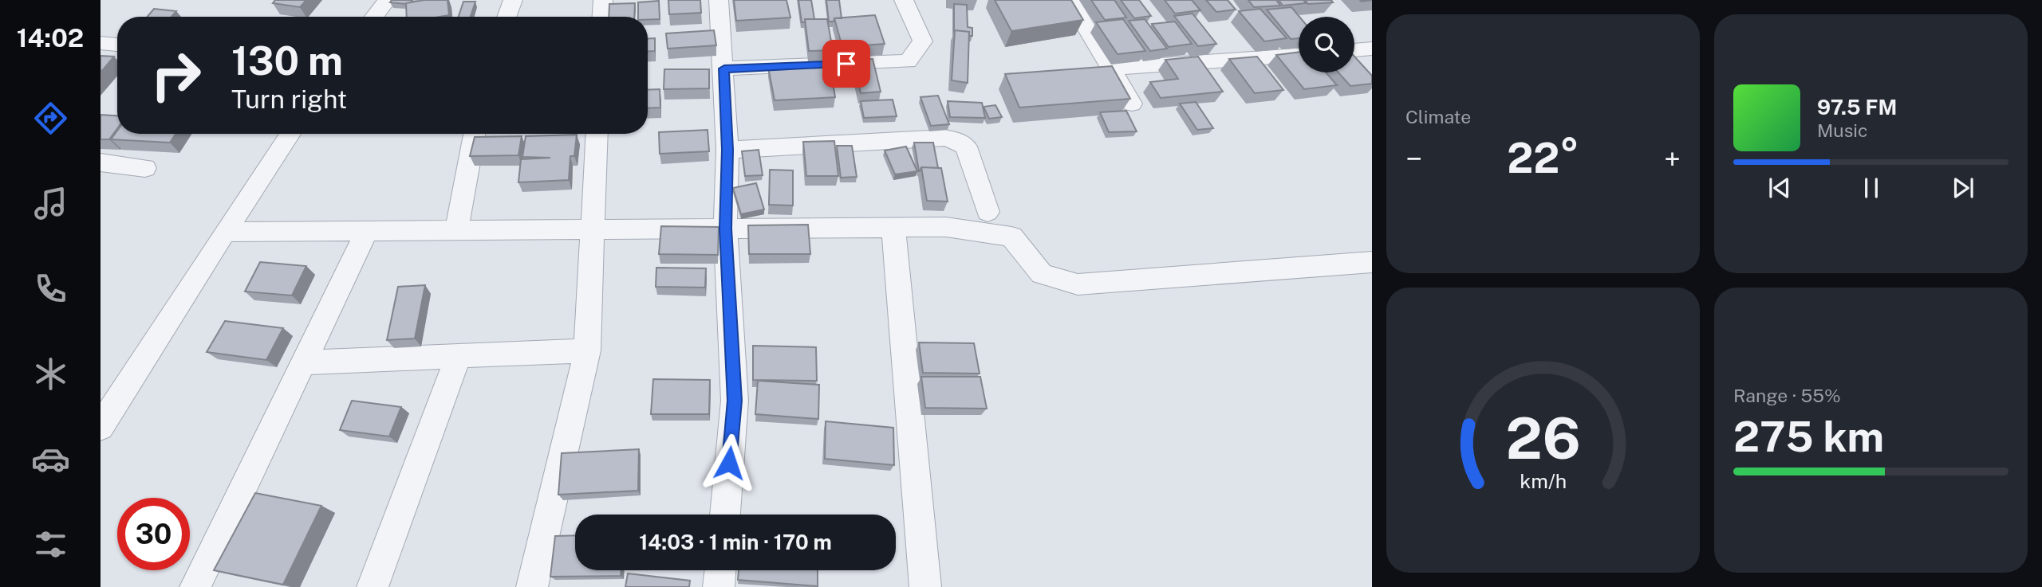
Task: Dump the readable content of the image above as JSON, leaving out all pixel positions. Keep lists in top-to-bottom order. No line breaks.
{"page":{"tabs":"14:02","tile":["Climate",["Range · 55%","275 km"]],"turn":["130 m","Turn right"],"song":["97.5 FM","Music"],"heat":["−","22°","+"],"limit":"30","trip":"14:03 · 1 min · 170 m","gauge":["26","km/h"]}}
